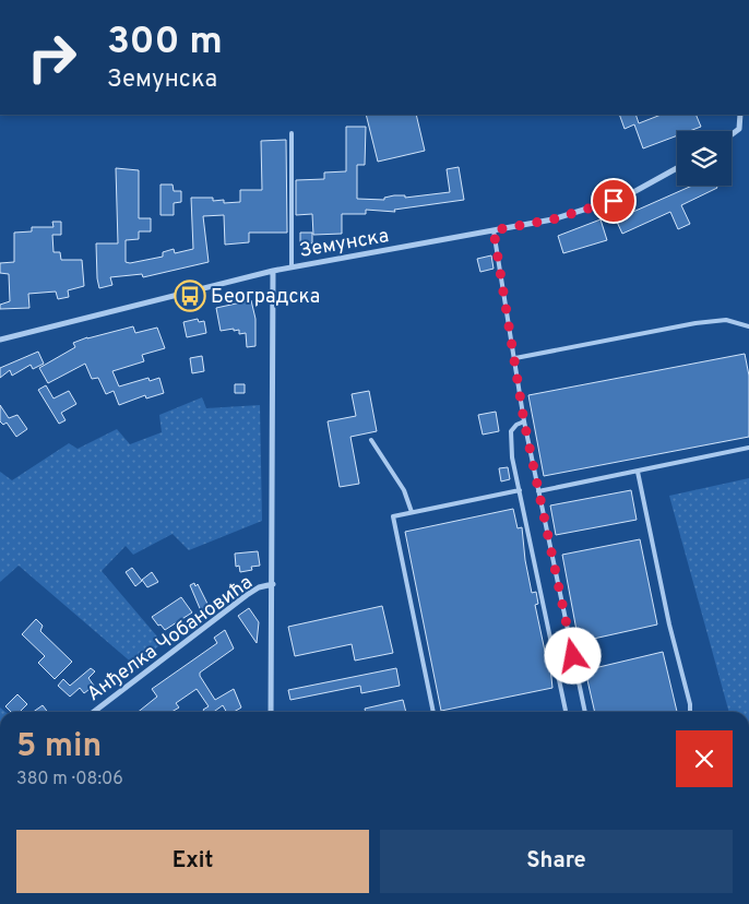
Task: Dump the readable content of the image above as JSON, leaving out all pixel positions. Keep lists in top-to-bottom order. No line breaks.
{"streets":{"street":["Земунска","Анђелка Чобановића"]},"places":{"bus stop":["Београдска"]},"page":{"turn":["300 m","Земунска"],"heading":["5 min","380 m · 08:06"],"buttons":["Exit","Share"]}}
